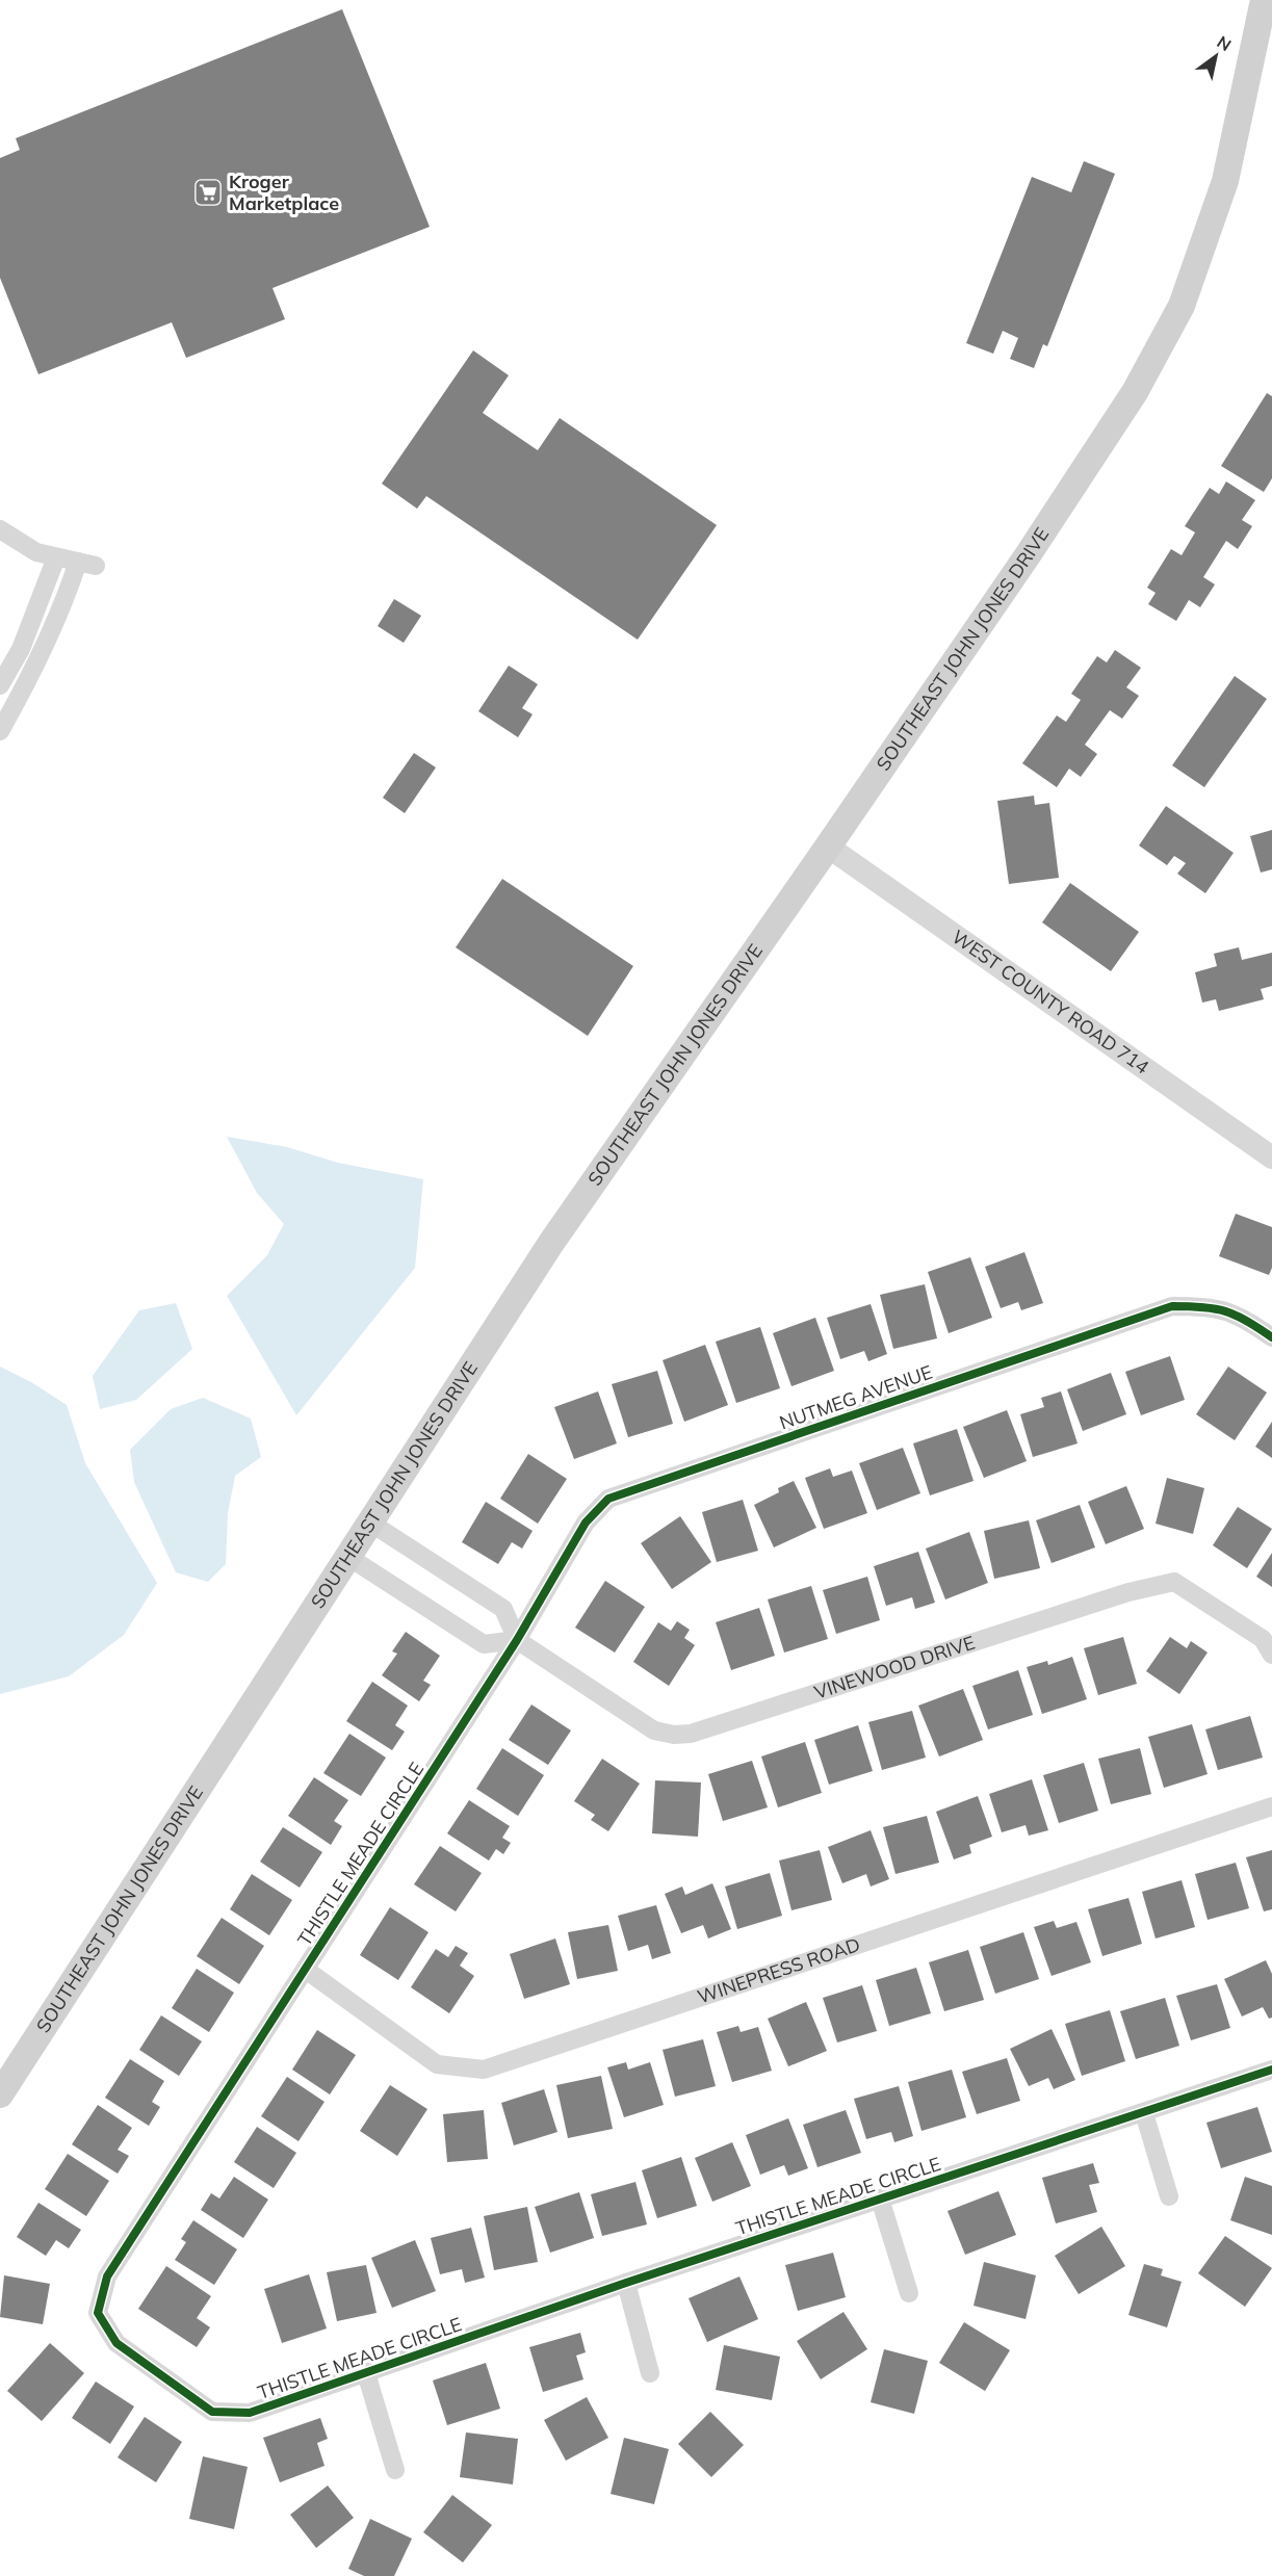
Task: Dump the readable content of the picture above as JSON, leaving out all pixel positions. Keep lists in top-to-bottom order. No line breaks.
{"streets":{"main road":["SOUTHEAST JOHN JONES DRIVE"],"street":["WEST COUNTY ROAD 714","NUTMEG AVENUE","VINEWOOD DRIVE","THISTLE MEADE CIRCLE","WINEPRESS ROAD"]},"crossings":[["SOUTHEAST JOHN JONES DRIVE","WEST COUNTY ROAD 714"],["NUTMEG AVENUE","VINEWOOD DRIVE"],["NUTMEG AVENUE","THISTLE MEADE CIRCLE"],["VINEWOOD DRIVE","THISTLE MEADE CIRCLE"],["THISTLE MEADE CIRCLE","WINEPRESS ROAD"]],"places":{"supermarket":["Kroger Marketplace"]},"north":"top right"}
